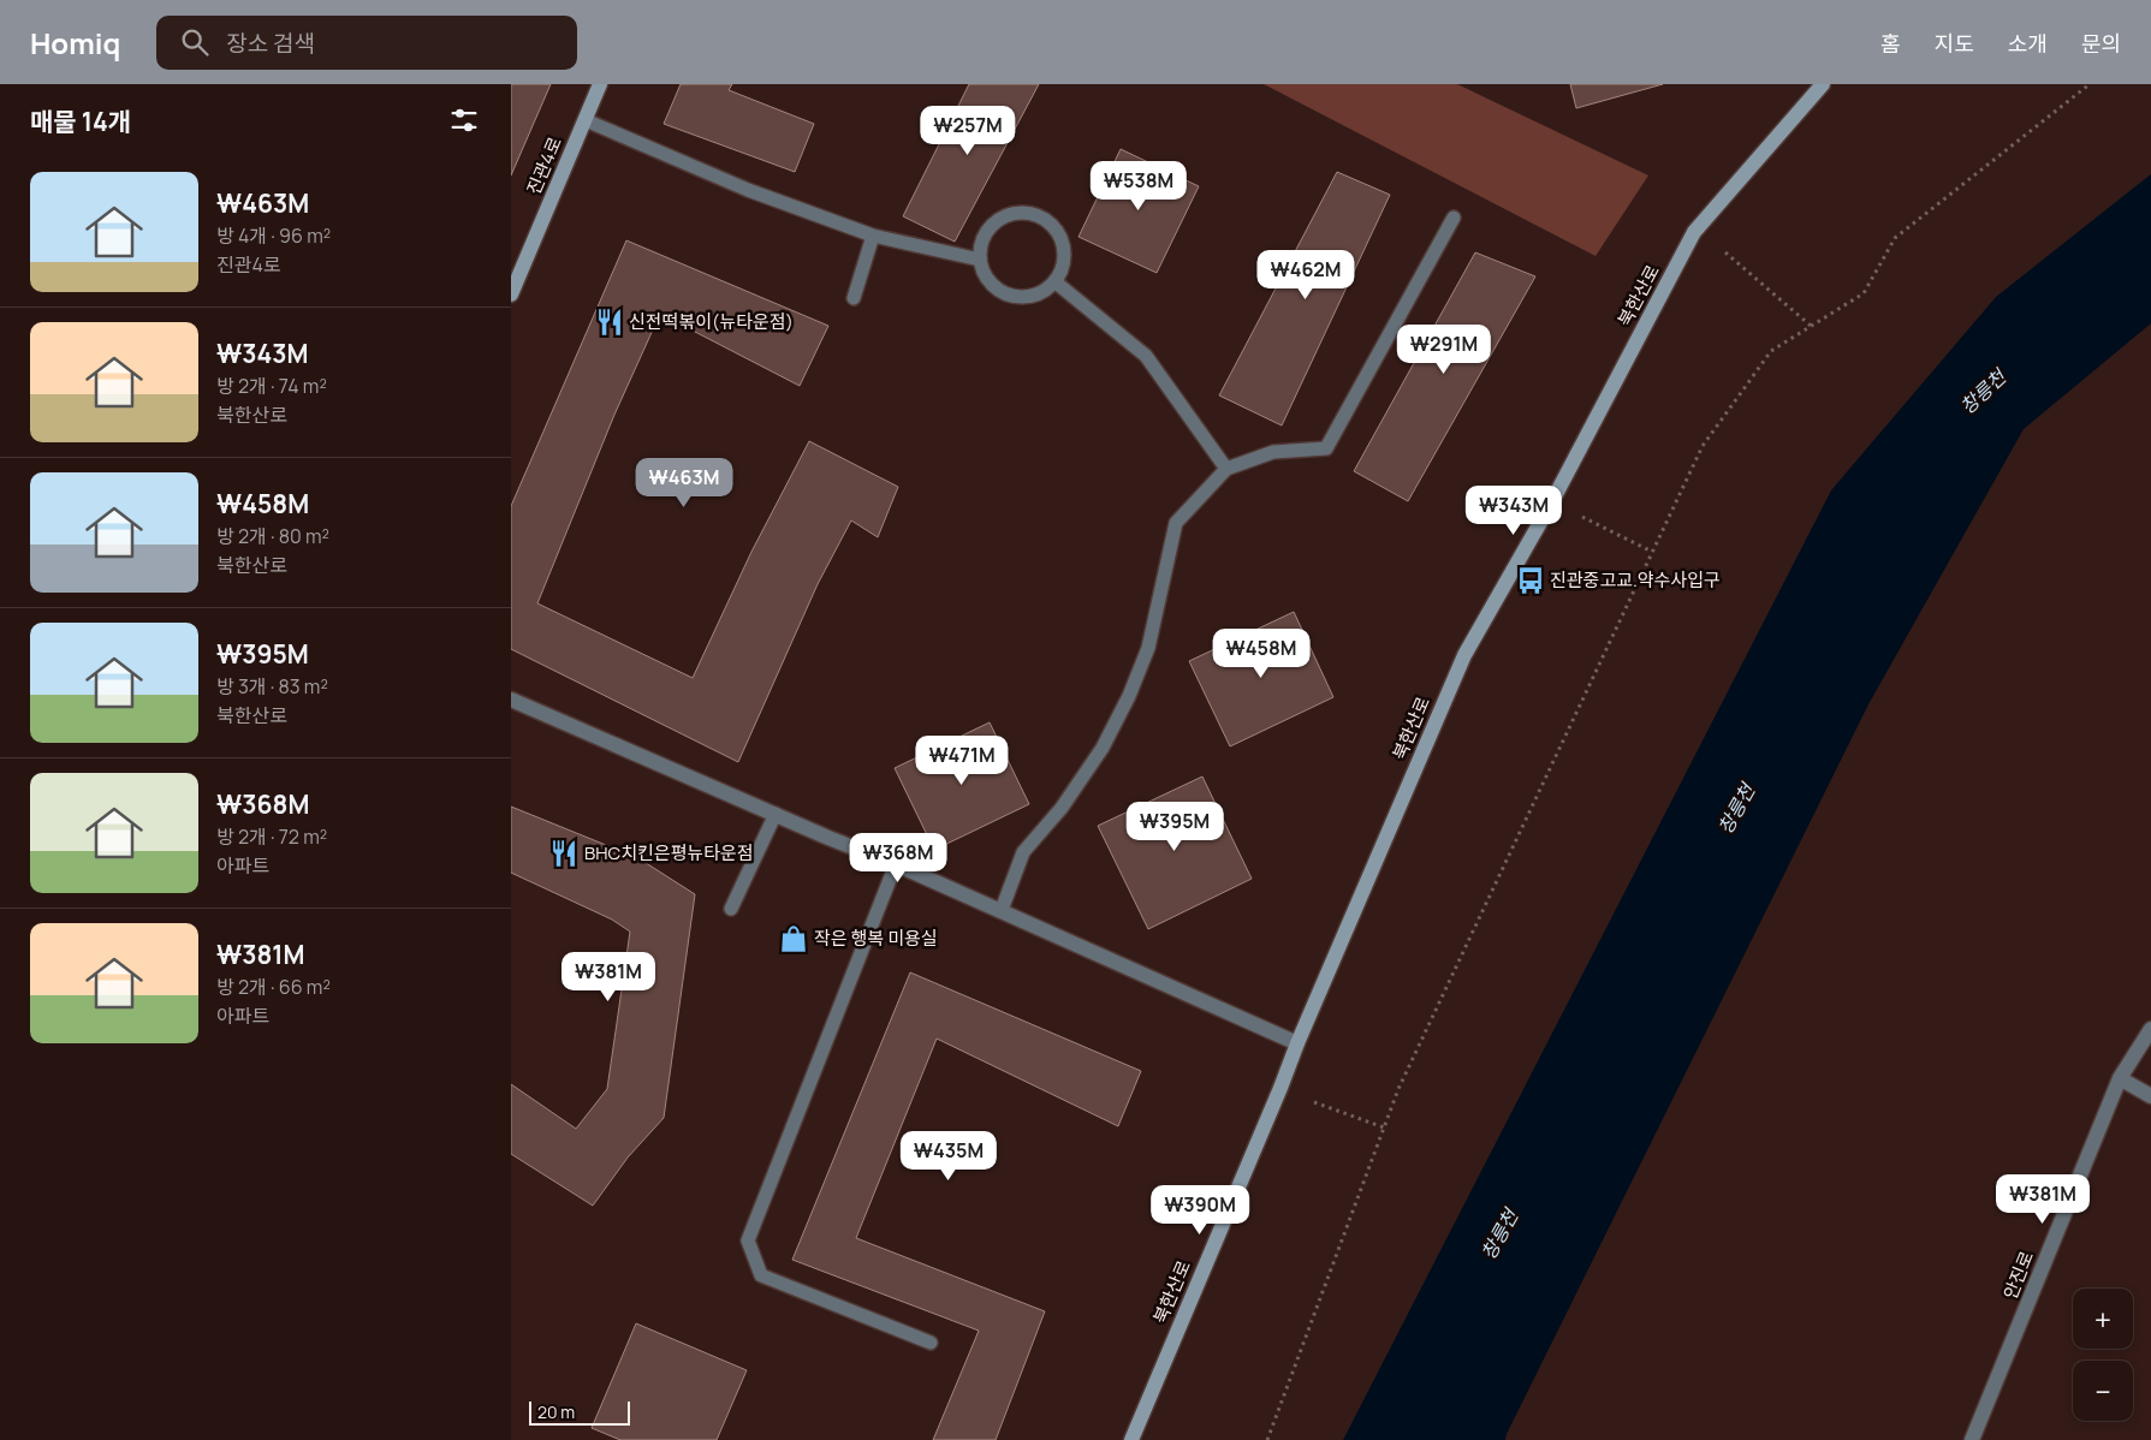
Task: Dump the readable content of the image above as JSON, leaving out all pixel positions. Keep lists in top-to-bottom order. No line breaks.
{"streets":{"main road":["진관4로","북한산로"],"street":["안진로"]},"water":["창릉천"],"places":{"restaurant":["신전떡볶이(뉴타운점)","BHC치킨은평뉴타운점"],"bus stop":["진관중고교.약수사입구"],"shop":["작은 행복 미용실"]},"scale_bar":"20 m","page":{"header":"Homiq","search":"장소 검색","nav":["홈","지도","소개","문의"],"heading":"매물 14개","price":["₩257M","₩538M","₩462M","₩291M","₩463M","₩343M","₩458M","₩471M","₩395M","₩368M","₩381M","₩435M","₩381M","₩390M"],"list":[{"name":"₩463M","note":"방 4개 · 96 m² · 진관4로"},{"name":"₩343M","note":"방 2개 · 74 m² · 북한산로"},{"name":"₩458M","note":"방 2개 · 80 m² · 북한산로"},{"name":"₩395M","note":"방 3개 · 83 m² · 북한산로"},{"name":"₩368M","note":"방 2개 · 72 m² · 아파트"},{"name":"₩381M","note":"방 2개 · 66 m² · 아파트"}],"map_buttons":["+","−"],"scale":"20 m"}}
